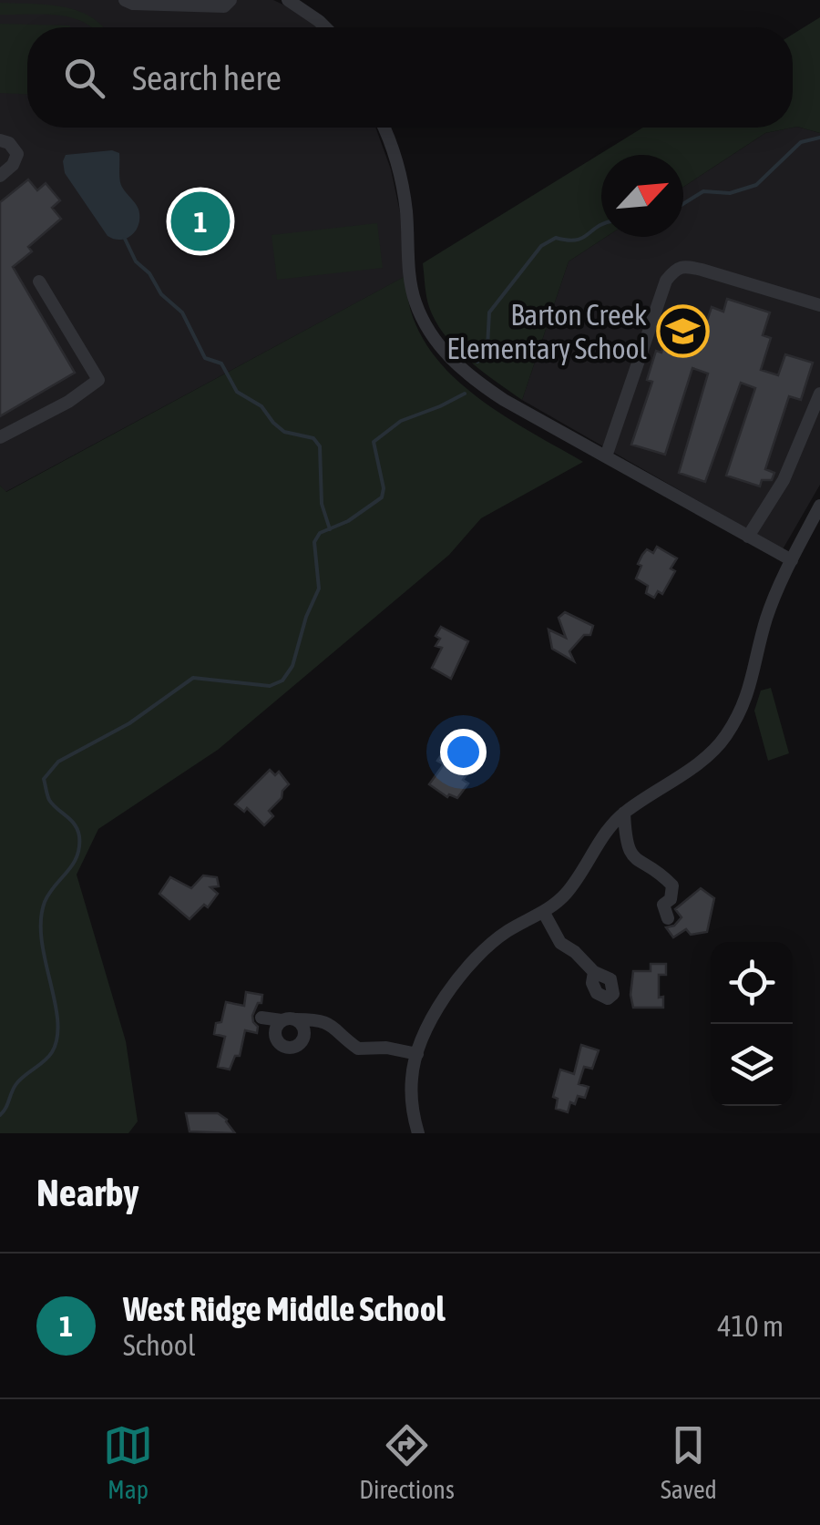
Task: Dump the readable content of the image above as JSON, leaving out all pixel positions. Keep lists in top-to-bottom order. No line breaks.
{"places":{"school or university":["Barton Creek Elementary School"]},"north":"top right","page":{"search":"Search here","pins":"1","heading":"Nearby","list":[{"mark":"1","name":"West Ridge Middle School","note":"School","value":"410 m"}],"nav":["Map","Directions","Saved"]}}
